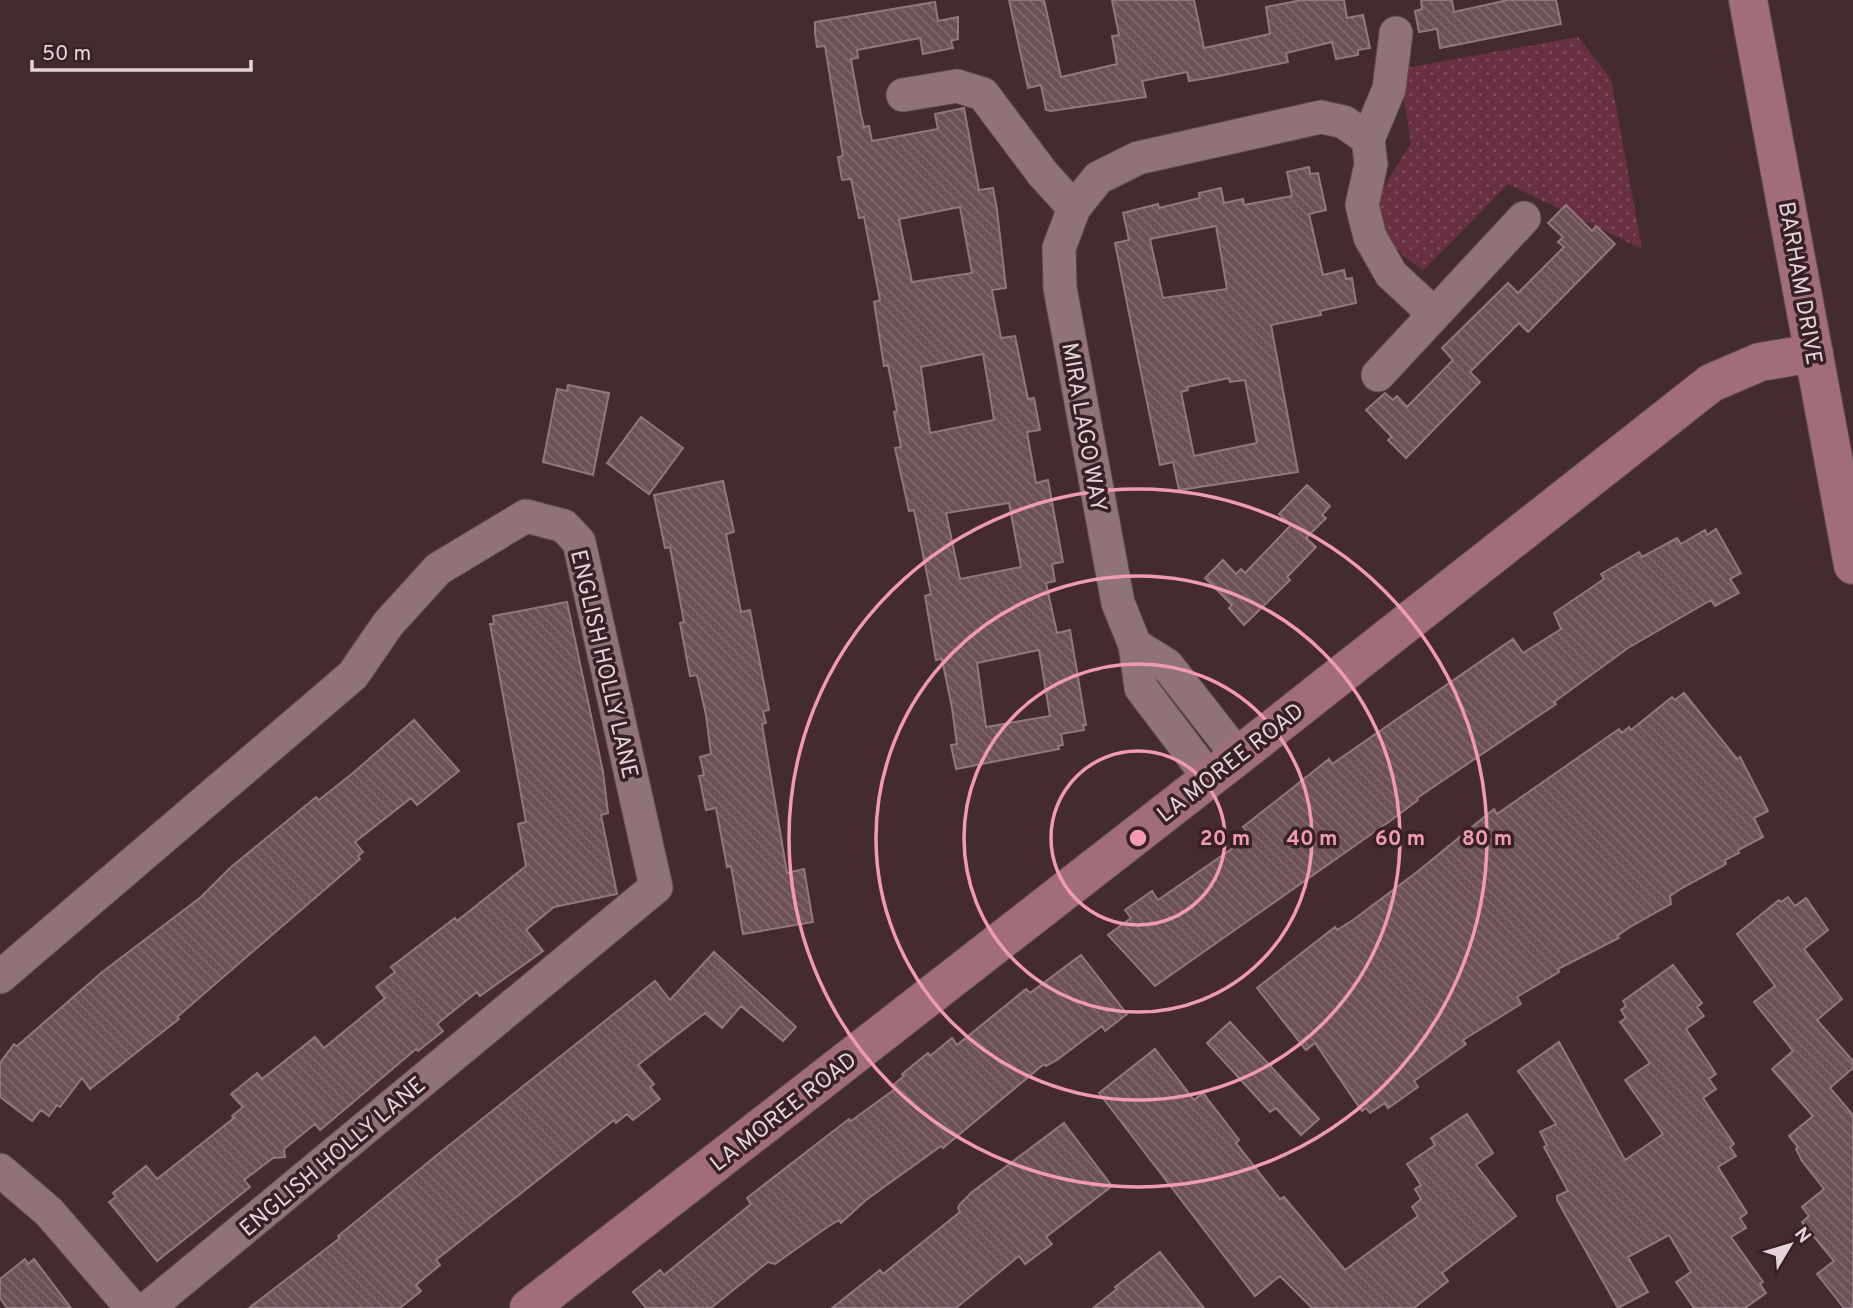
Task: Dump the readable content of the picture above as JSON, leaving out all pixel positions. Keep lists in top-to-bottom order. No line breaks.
{"streets":{"street":["BARHAM DRIVE","MIRA LAGO WAY","ENGLISH HOLLY LANE","LA MOREE ROAD"]},"crossings":[["BARHAM DRIVE","LA MOREE ROAD"],["MIRA LAGO WAY","LA MOREE ROAD"]],"scale_bar":"50 m","north":"top right","rings":["20 m","40 m","60 m","80 m"]}
